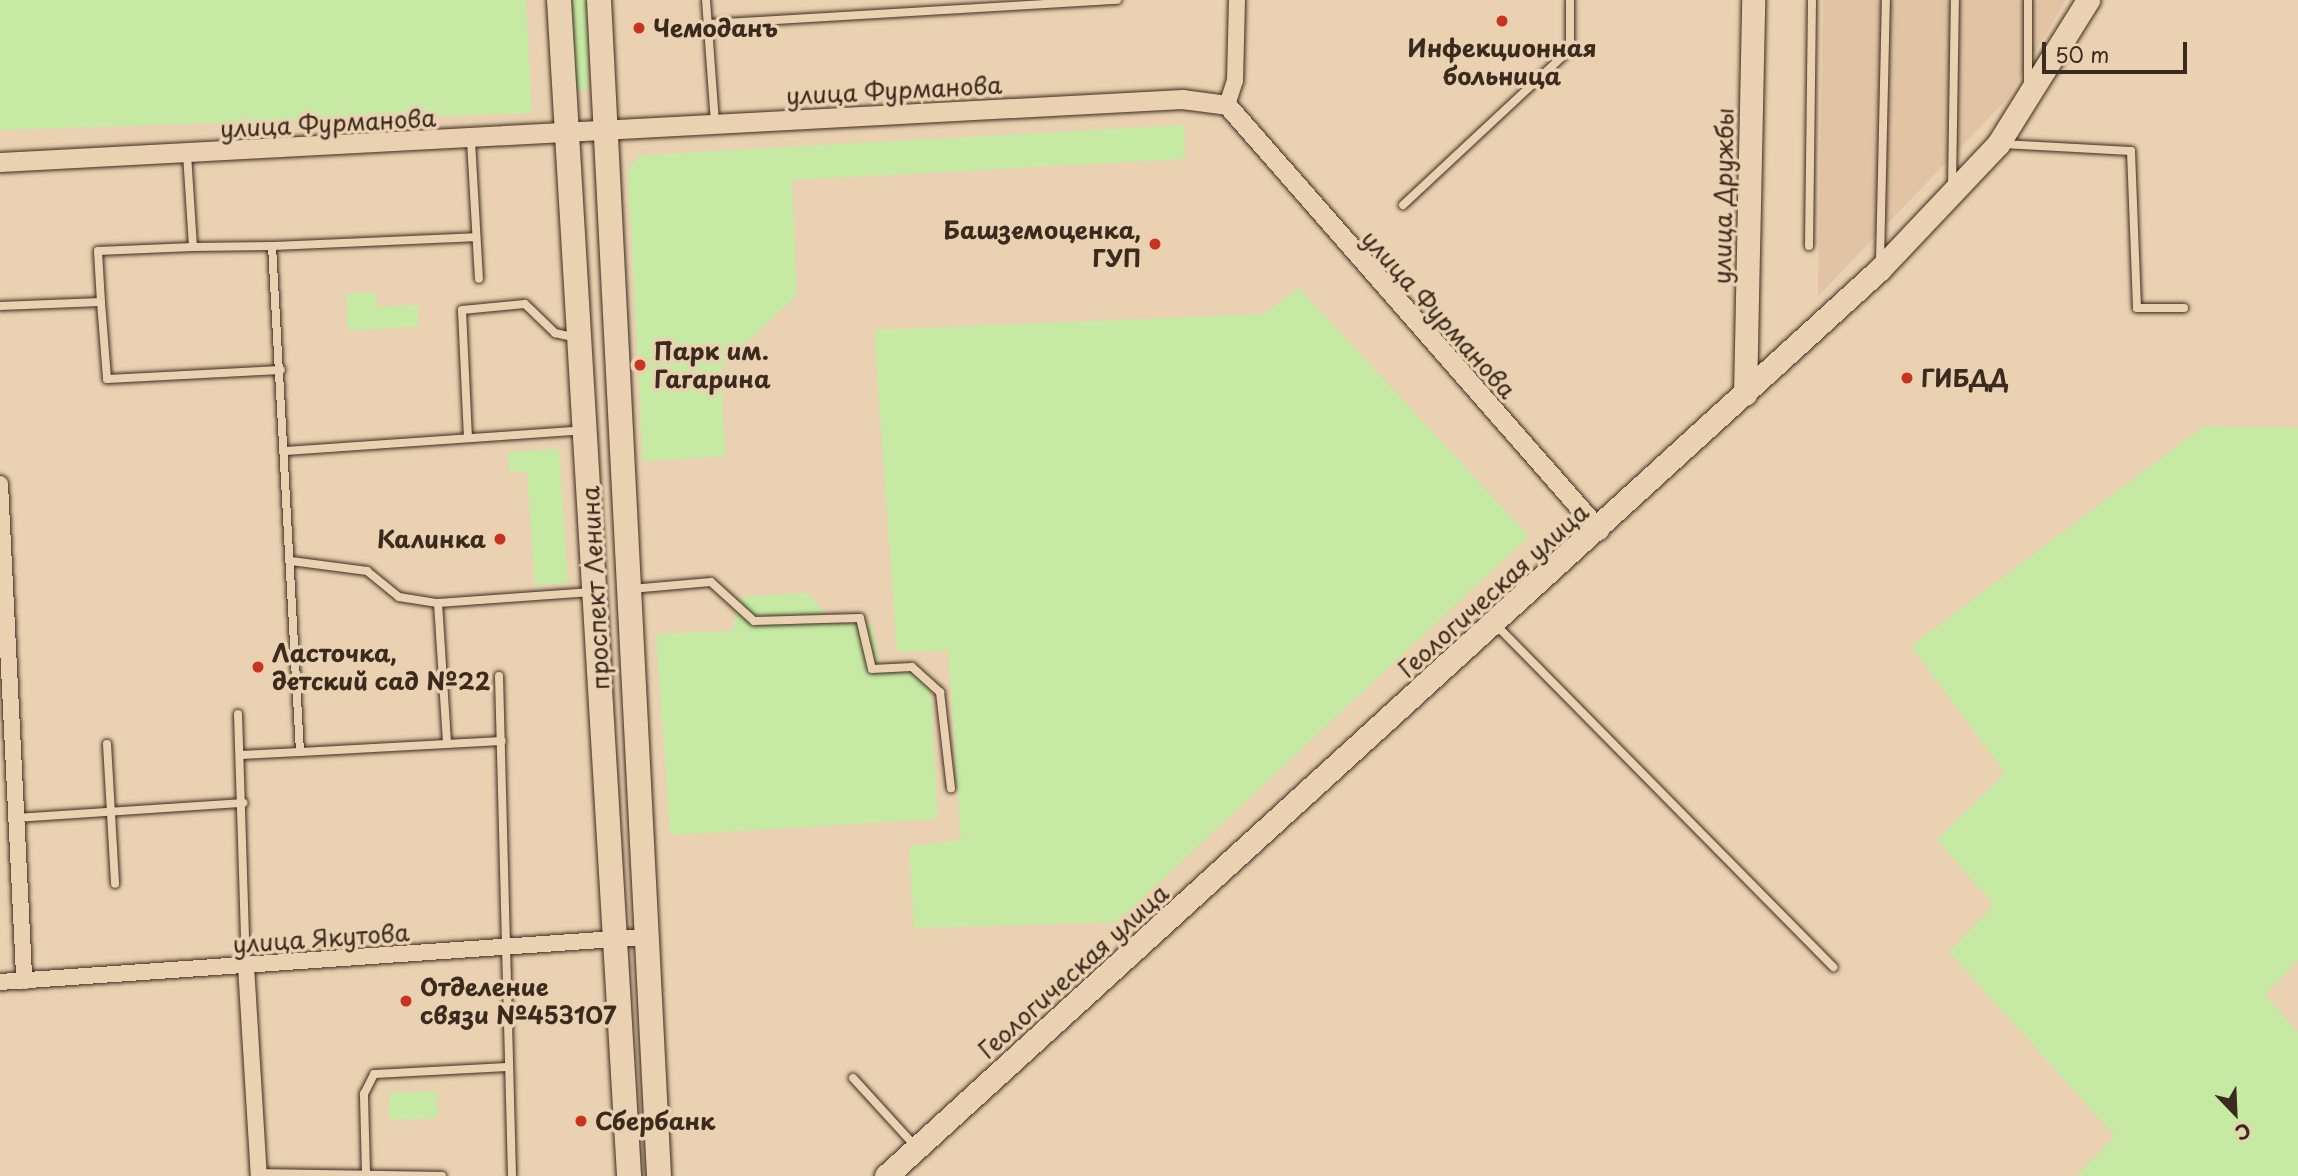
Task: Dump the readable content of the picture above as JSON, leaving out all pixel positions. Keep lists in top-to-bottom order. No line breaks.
{"streets":{"main road":["улица Дружбы","проспект Ленина","Геологическая улица"],"street":["улица Фурманова","улица Якутова"]},"crossings":[["улица Фурманова","проспект Ленина"],["улица Фурманова","Геологическая улица"],["улица Дружбы","Геологическая улица"],["проспект Ленина","улица Якутова"]],"places":["Инфекционная больница","Чемоданъ","Башземоценка, ГУП","Парк им. Гагарина","ГИБДД","Калинка","Ласточка, детский сад №22","Отделение связи №453107","Сбербанк"],"scale_bar":"50 m","north":"bottom right"}
